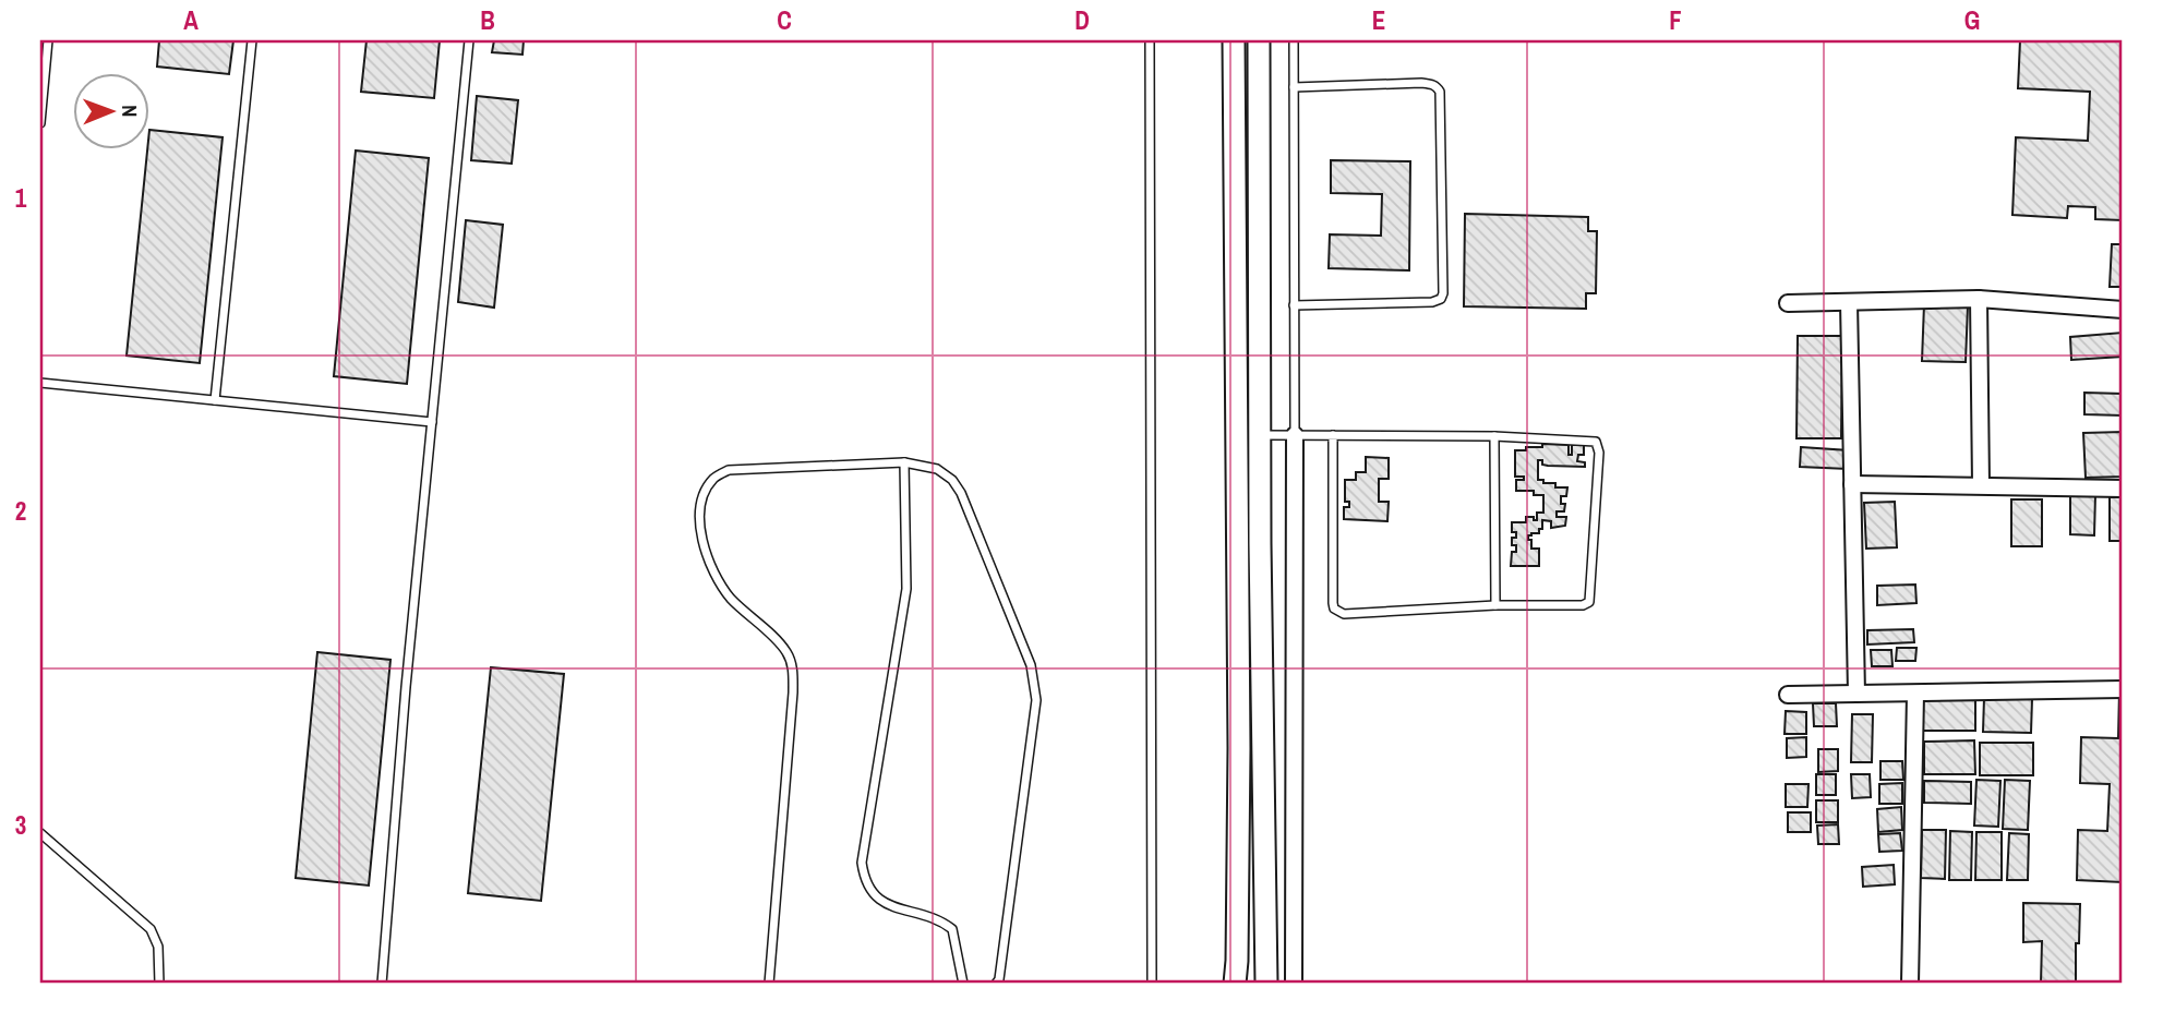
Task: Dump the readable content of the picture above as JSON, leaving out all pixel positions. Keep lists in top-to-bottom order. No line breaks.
{"north":"right","grid":{"columns":["A","B","C","D","E","F","G"],"rows":["1","2","3"]}}
